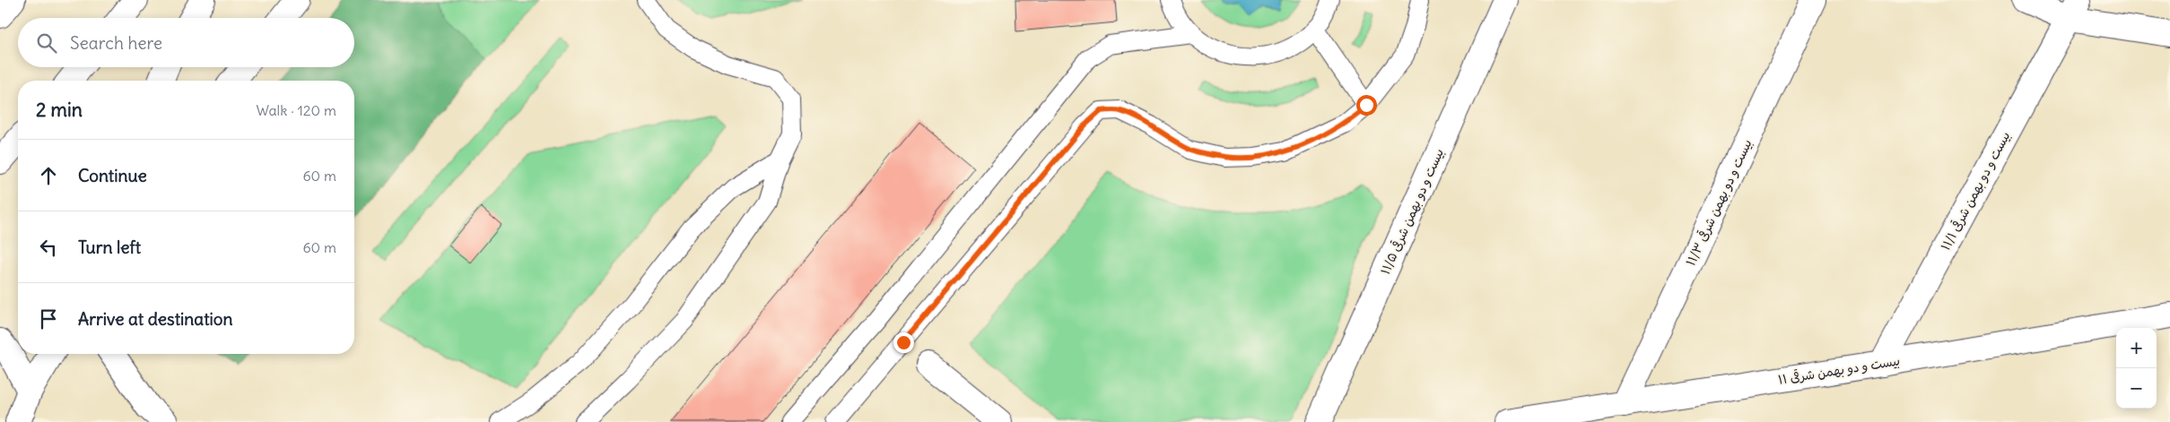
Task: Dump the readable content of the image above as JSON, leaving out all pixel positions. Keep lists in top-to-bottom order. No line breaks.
{"streets":{"main road":["بیست و دو بهمن شرقی ۱۱/۱","بیست و دو بهمن شرقی ۱۱/۳","بیست و دو بهمن شرقی ۱۱/۵","بیست و دو بهمن شرقی ۱۱"]},"crossings":[["بیست و دو بهمن شرقی ۱۱/۱","بیست و دو بهمن شرقی ۱۱"],["بیست و دو بهمن شرقی ۱۱/۳","بیست و دو بهمن شرقی ۱۱"]],"page":{"search":"Search here","heading":["2 min","Walk · 120 m"],"list":[["Continue","60 m"],["Turn left","60 m"],"Arrive at destination"],"map_buttons":["+","−"]}}
